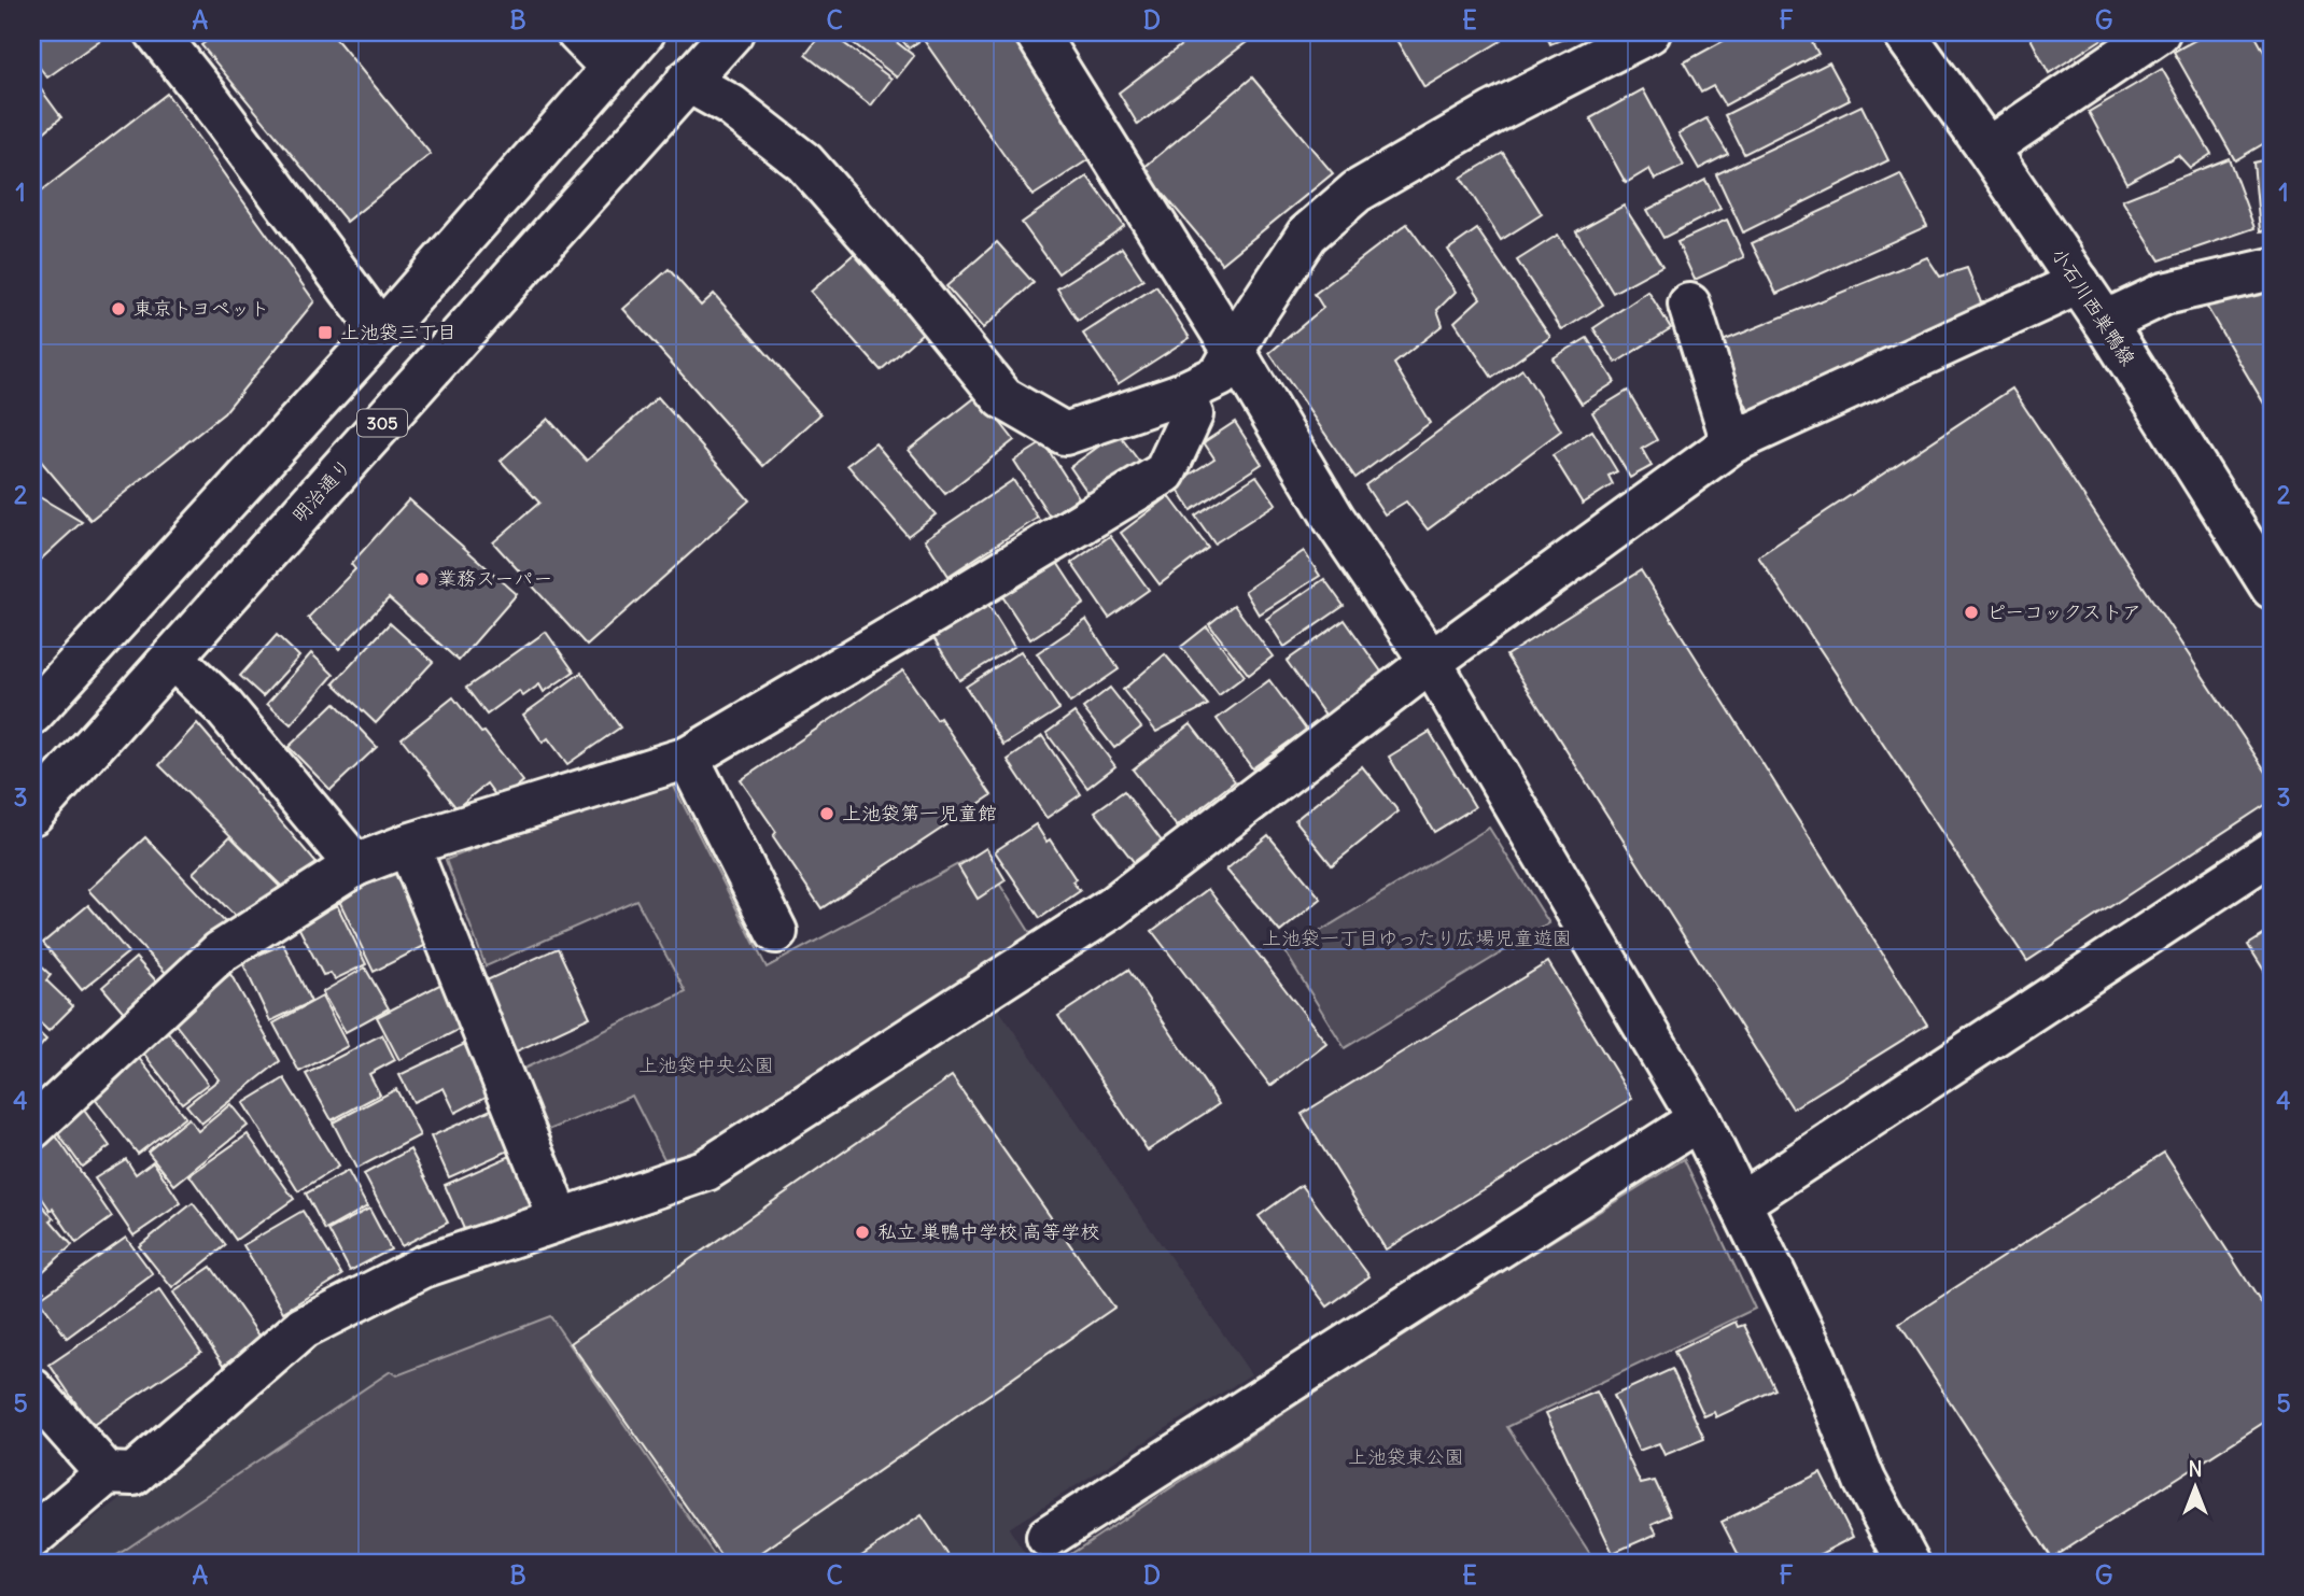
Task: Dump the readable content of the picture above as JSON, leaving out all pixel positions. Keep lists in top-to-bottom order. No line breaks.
{"streets":{"street":["小石川西巣鴨線","305","明治通り"]},"parks":["上池袋一丁目ゆったり広場児童遊園","上池袋中央公園","上池袋東公園"],"places":{"other":["東京トヨペット","業務スーパー","ピーコックストア","上池袋第一児童館","私立 巣鴨中学校 高等学校"],"transit":["上池袋三丁目"]},"north":"top","grid":{"columns":["A","B","C","D","E","F","G"],"rows":["1","2","3","4","5"]}}
